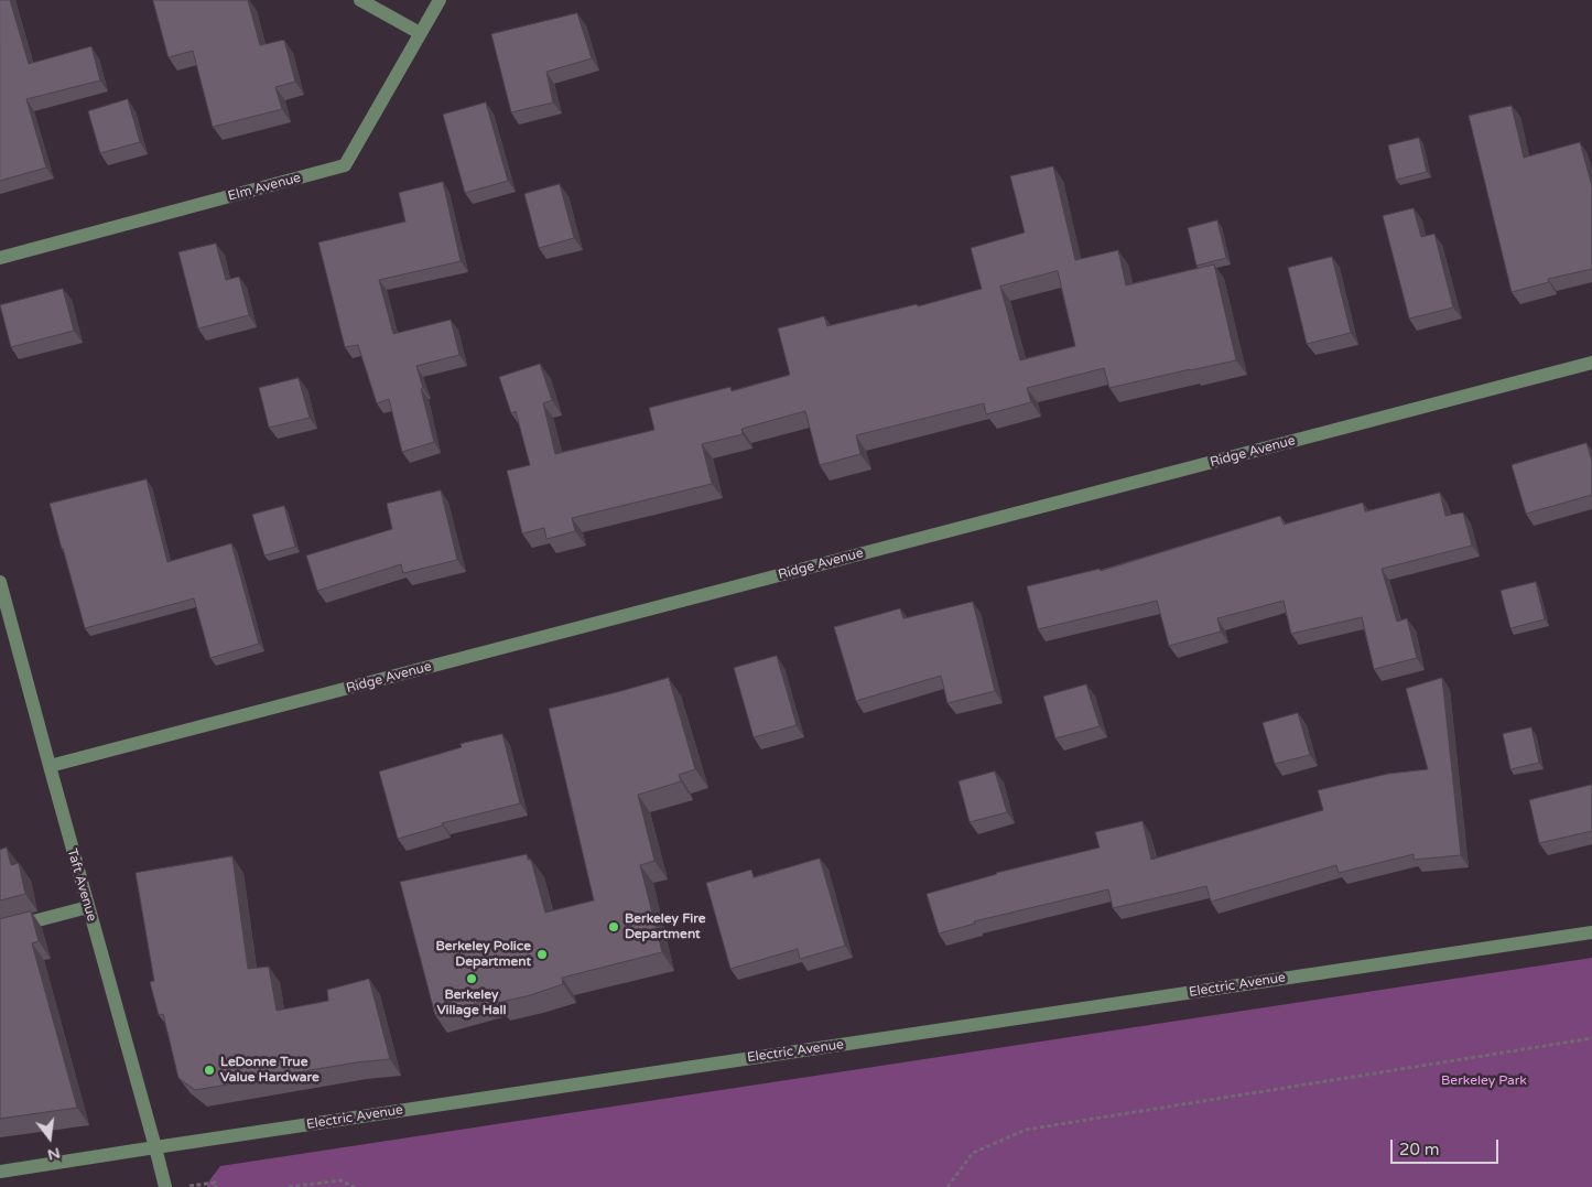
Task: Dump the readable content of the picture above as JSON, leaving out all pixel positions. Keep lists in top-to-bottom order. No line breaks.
{"streets":{"street":["Elm Avenue","Ridge Avenue","Taft Avenue","Electric Avenue"]},"crossings":[["Ridge Avenue","Taft Avenue"],["Taft Avenue","Electric Avenue"]],"parks":["Berkeley Park"],"places":["Berkeley Fire Department","Berkeley Police Department","Berkeley Village Hall","LeDonne True Value Hardware"],"scale_bar":"20 m","north":"bottom"}
